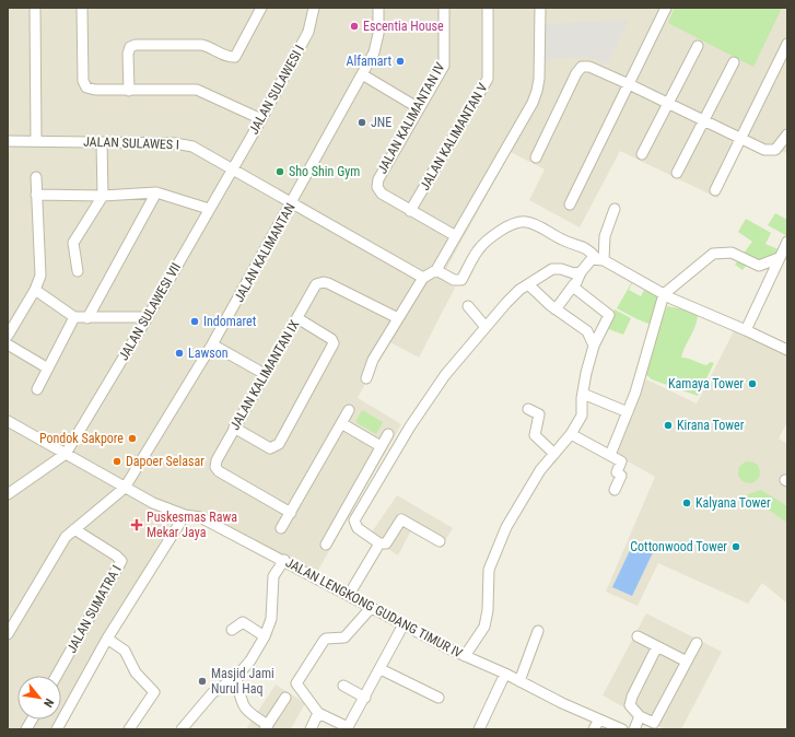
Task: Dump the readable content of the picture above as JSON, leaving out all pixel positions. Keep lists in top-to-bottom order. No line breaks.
{"streets":{"street":["JALAN SULAWESI I","JALAN KALIMANTAN IV","JALAN KALIMANTAN V","JALAN SULAWES I","JALAN KALIMANTAN","JALAN SULAWESI VII","JALAN KALIMANTAN IX","JALAN LENGKONG GUDANG TIMUR IV","JALAN SUMATRA I"]},"crossings":[["JALAN SULAWESI I","JALAN SULAWES I"],["JALAN SULAWESI I","JALAN SULAWESI VII"],["JALAN KALIMANTAN IV","JALAN KALIMANTAN V"],["JALAN SULAWES I","JALAN KALIMANTAN"],["JALAN SULAWES I","JALAN SULAWESI VII"],["JALAN KALIMANTAN","JALAN LENGKONG GUDANG TIMUR IV"],["JALAN KALIMANTAN","JALAN SUMATRA I"],["JALAN SULAWESI VII","JALAN LENGKONG GUDANG TIMUR IV"]],"places":{"other":["Escentia House","Alfamart","JNE","Sho Shin Gym","Indomaret","Lawson","Kamaya Tower","Kirana Tower","Pondok Sakpore","Dapoer Selasar","Kalyana Tower","Cottonwood Tower","Masjid Jami Nurul Haq"],"health":["Puskesmas Rawa Mekar Jaya"]},"north":"bottom right"}
